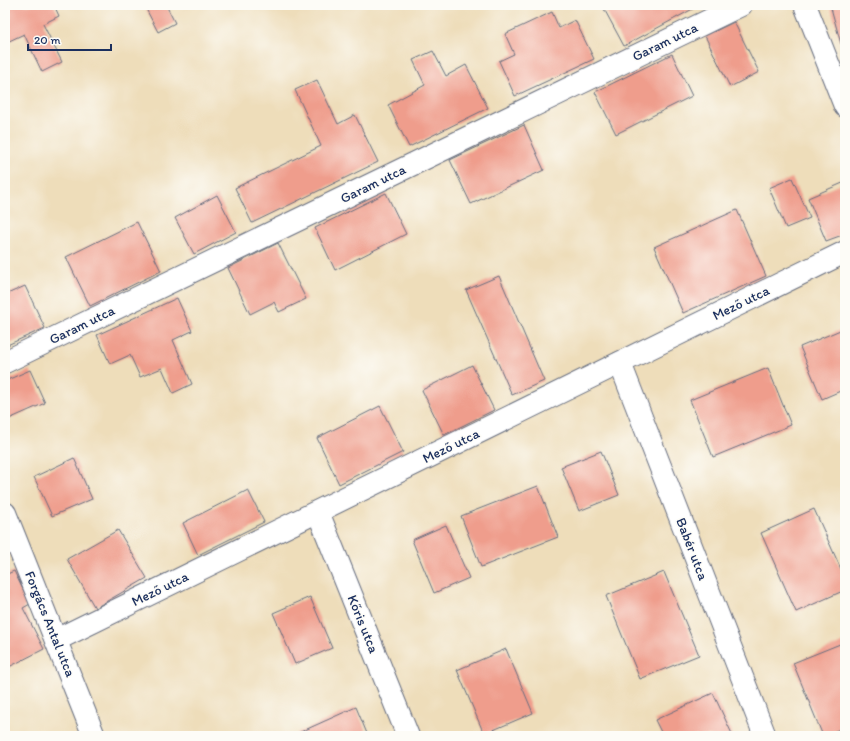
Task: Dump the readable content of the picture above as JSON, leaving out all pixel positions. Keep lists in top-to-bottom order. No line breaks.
{"streets":{"street":["Garam utca","Mező utca","Babér utca","Forgács Antal utca","Kőris utca"]},"crossings":[["Mező utca","Babér utca"],["Mező utca","Forgács Antal utca"],["Mező utca","Kőris utca"]],"scale_bar":"20 m"}
